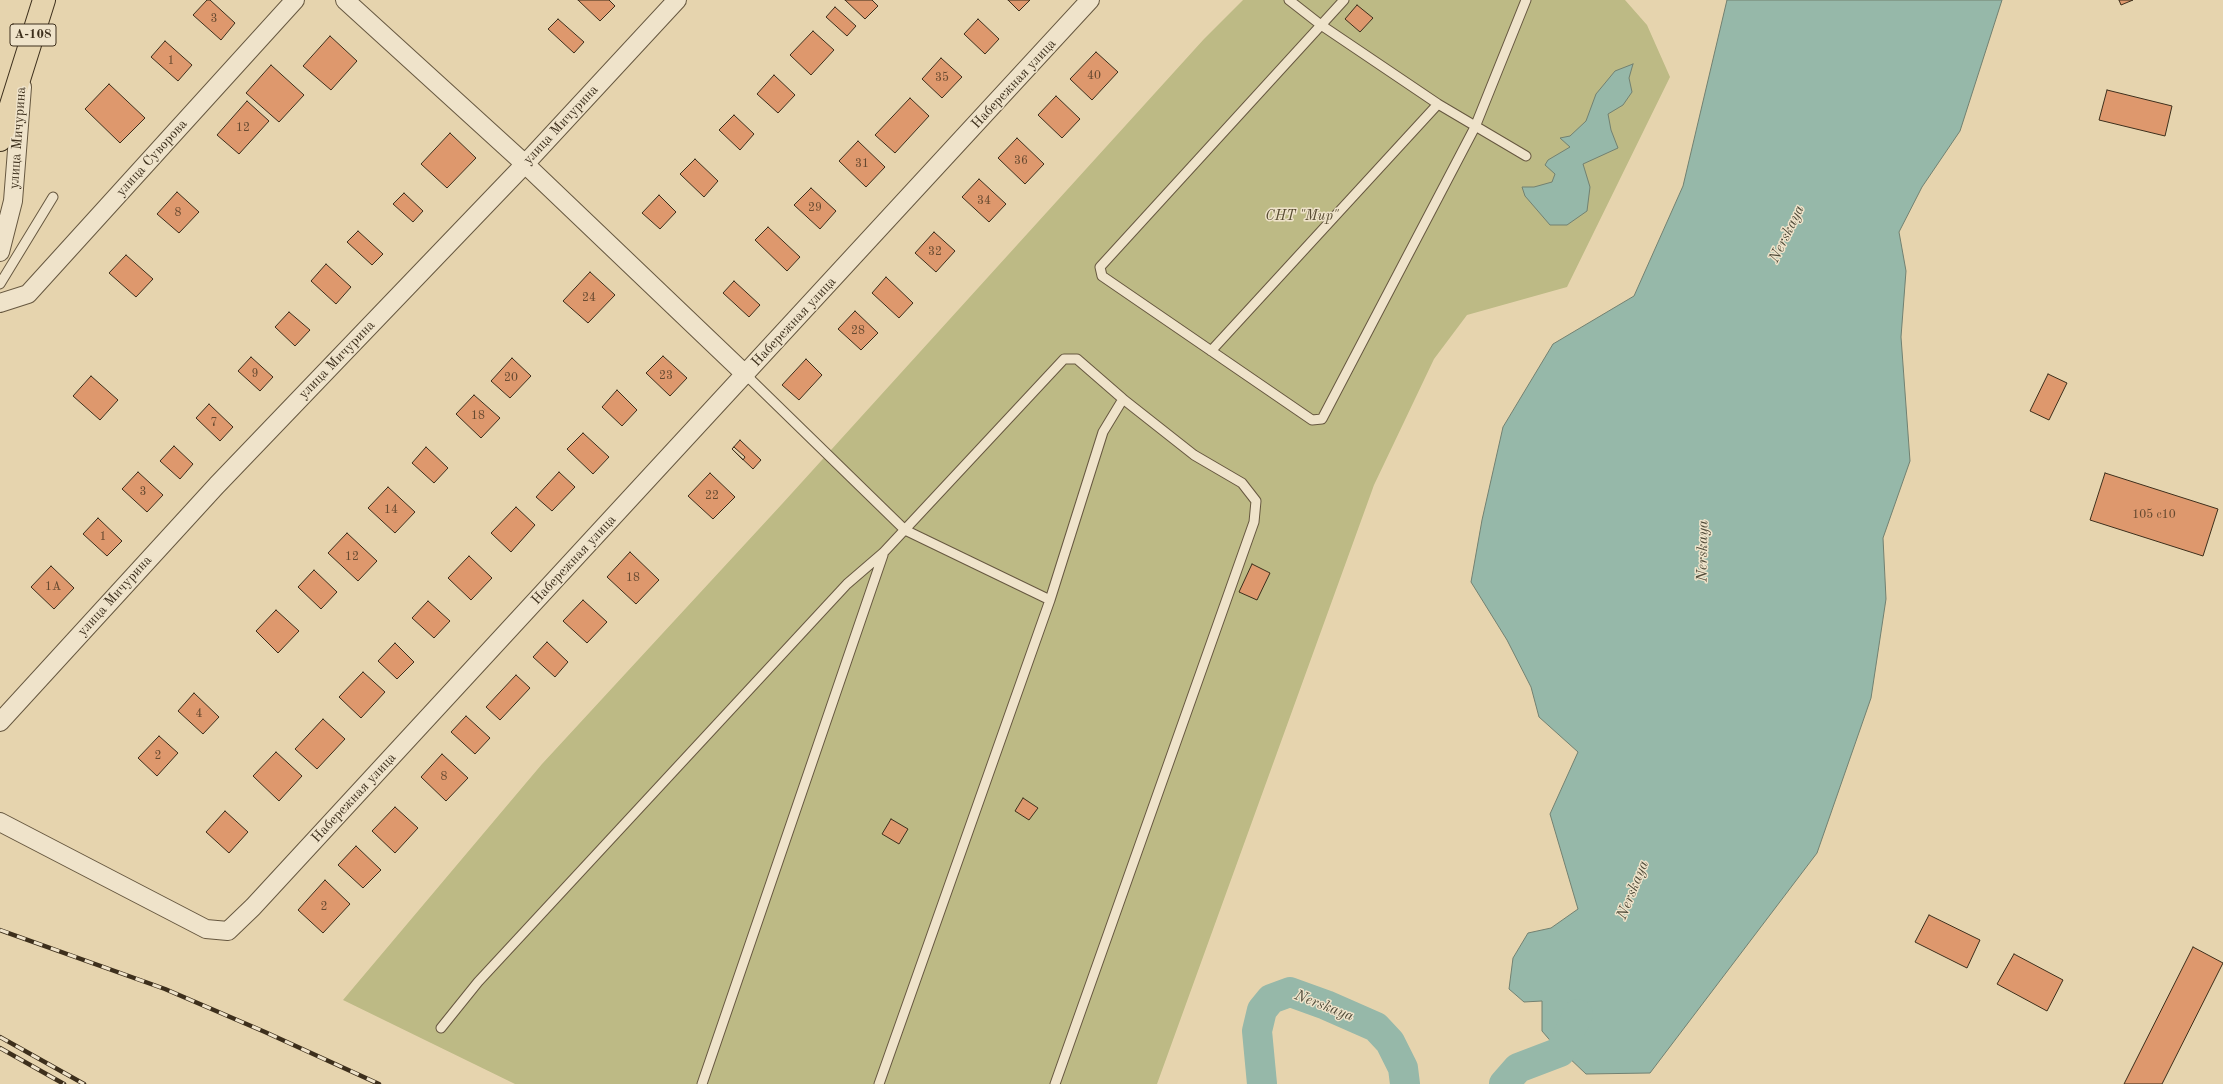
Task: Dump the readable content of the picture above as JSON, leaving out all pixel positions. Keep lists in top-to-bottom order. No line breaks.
{"streets":{"highway":["А-108"],"street":["Набережная улица","улица Мичурина","улица Суворова"]},"crossings":[["А-108","улица Мичурина"]],"water":["Nerskaya"],"parks":["СНТ \"Мир\""],"house_numbers":["3","1","40","35","12","36","31","34","29","8","32","24","28","9","23","20","18","7","3","22","14","105 с10","1","12","18","1А","4","2","8","2"]}
